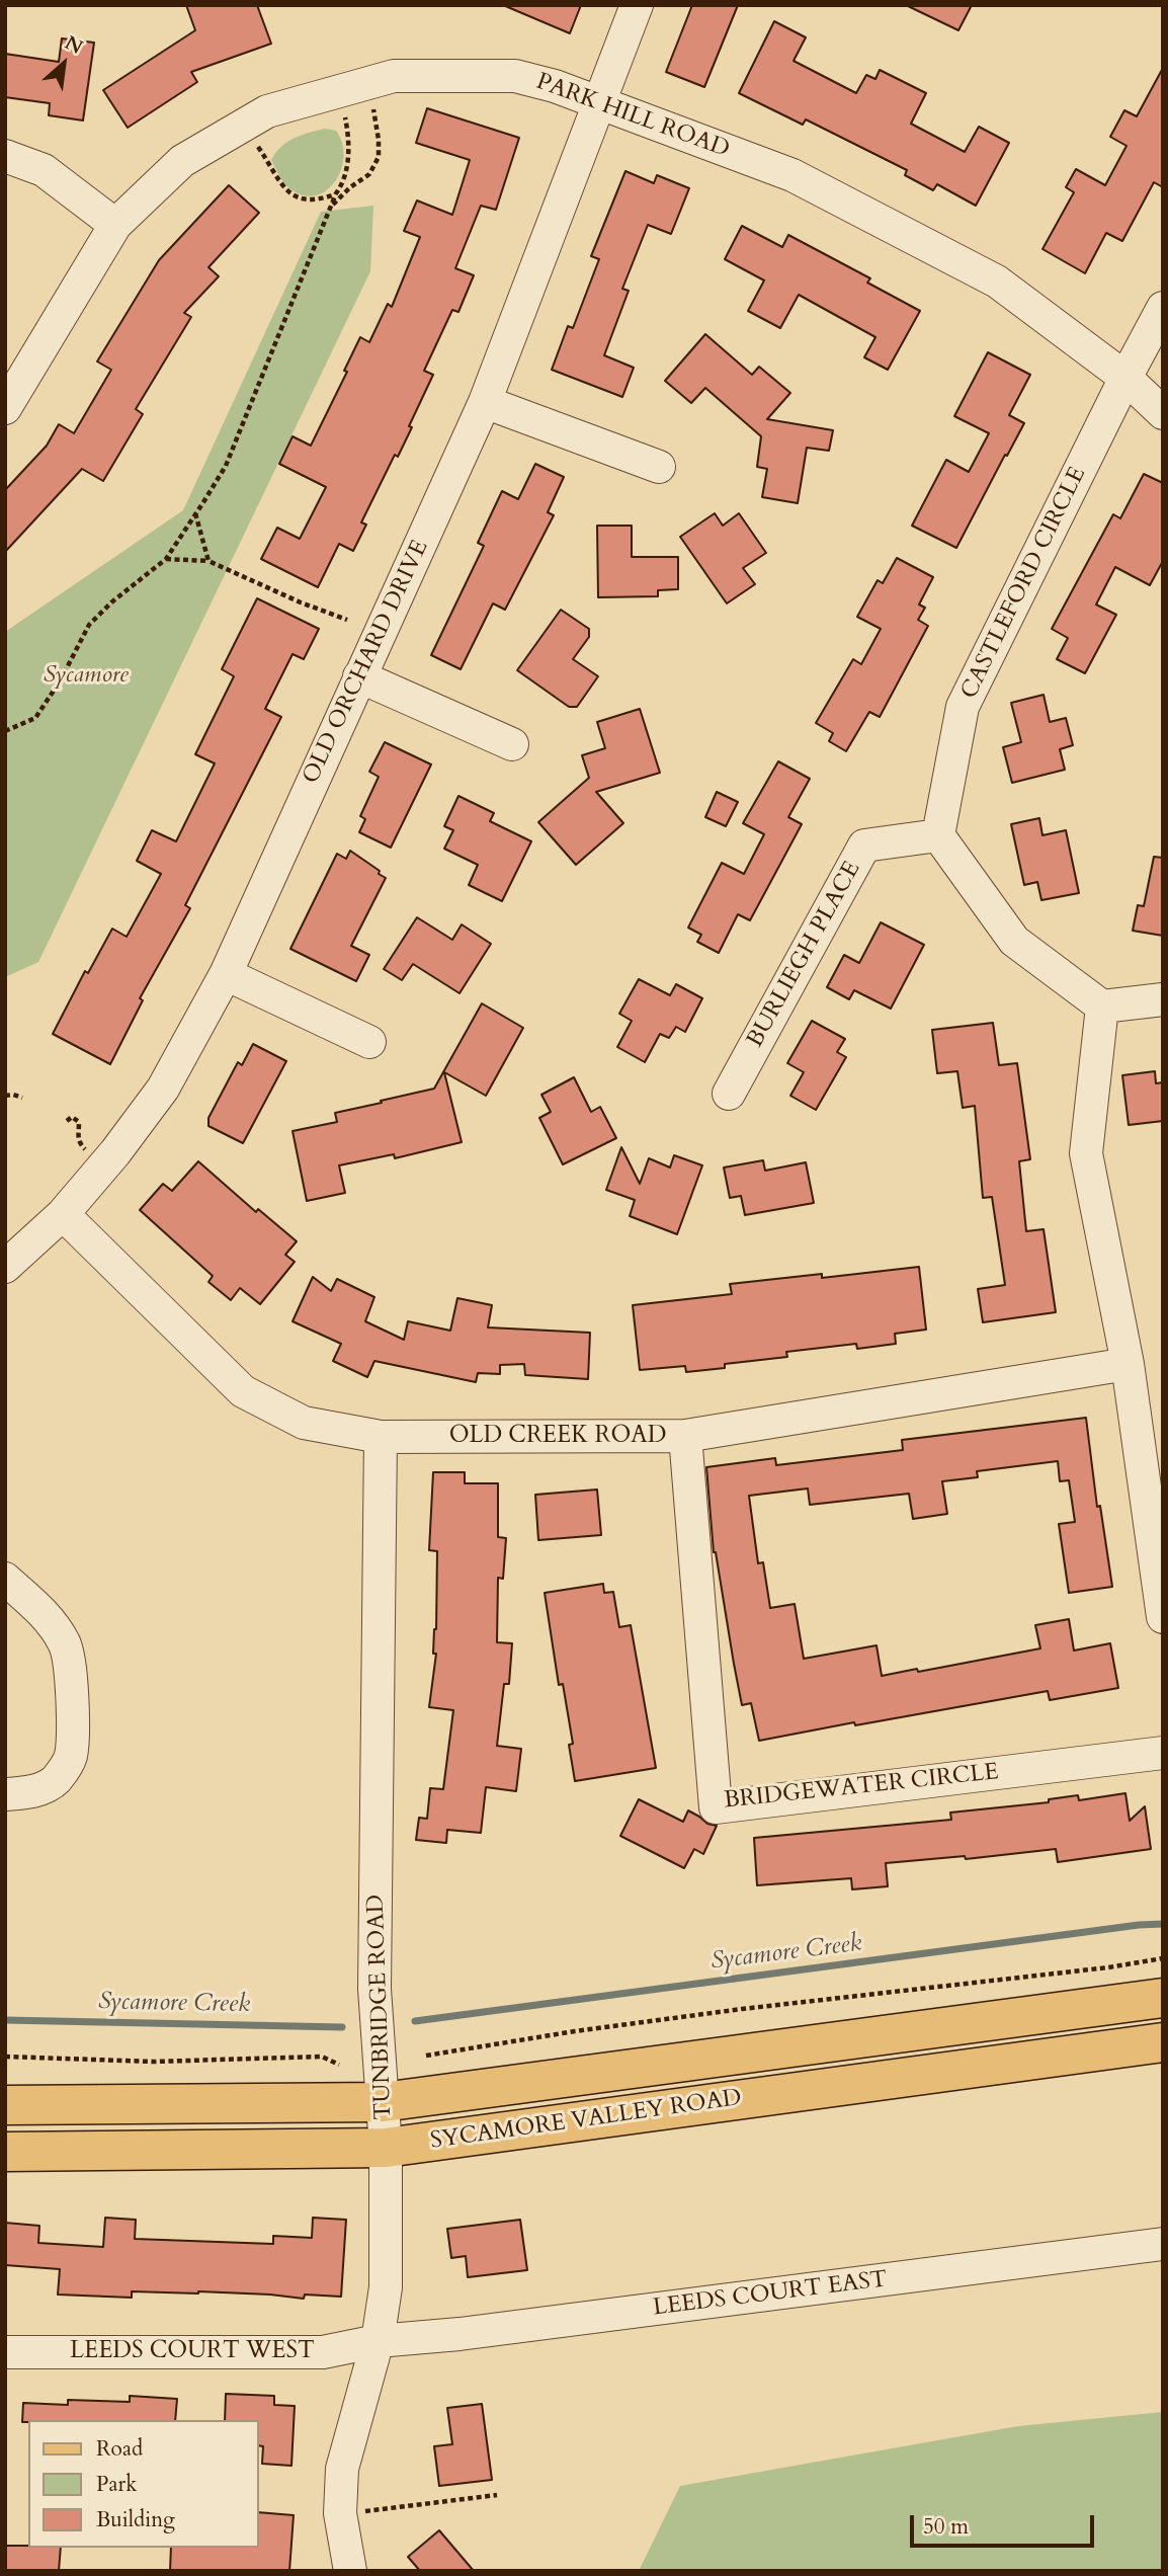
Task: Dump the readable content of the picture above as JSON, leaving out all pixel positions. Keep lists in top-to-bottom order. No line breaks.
{"streets":{"main road":["SYCAMORE VALLEY ROAD"],"street":["PARK HILL ROAD","CASTLEFORD CIRCLE","OLD ORCHARD DRIVE","BURLIEGH PLACE","OLD CREEK ROAD","BRIDGEWATER CIRCLE","TUNBRIDGE ROAD","LEEDS COURT EAST","LEEDS COURT WEST"]},"crossings":[["PARK HILL ROAD","CASTLEFORD CIRCLE"],["PARK HILL ROAD","OLD ORCHARD DRIVE"],["CASTLEFORD CIRCLE","BURLIEGH PLACE"],["OLD ORCHARD DRIVE","OLD CREEK ROAD"],["OLD CREEK ROAD","BRIDGEWATER CIRCLE"],["OLD CREEK ROAD","TUNBRIDGE ROAD"],["TUNBRIDGE ROAD","SYCAMORE VALLEY ROAD"],["TUNBRIDGE ROAD","LEEDS COURT EAST"],["TUNBRIDGE ROAD","LEEDS COURT WEST"],["LEEDS COURT EAST","LEEDS COURT WEST"]],"water":["Sycamore Creek"],"parks":["Sycamore"],"legend":["Road","Park","Building"],"scale_bar":"50 m","north":"top right"}
